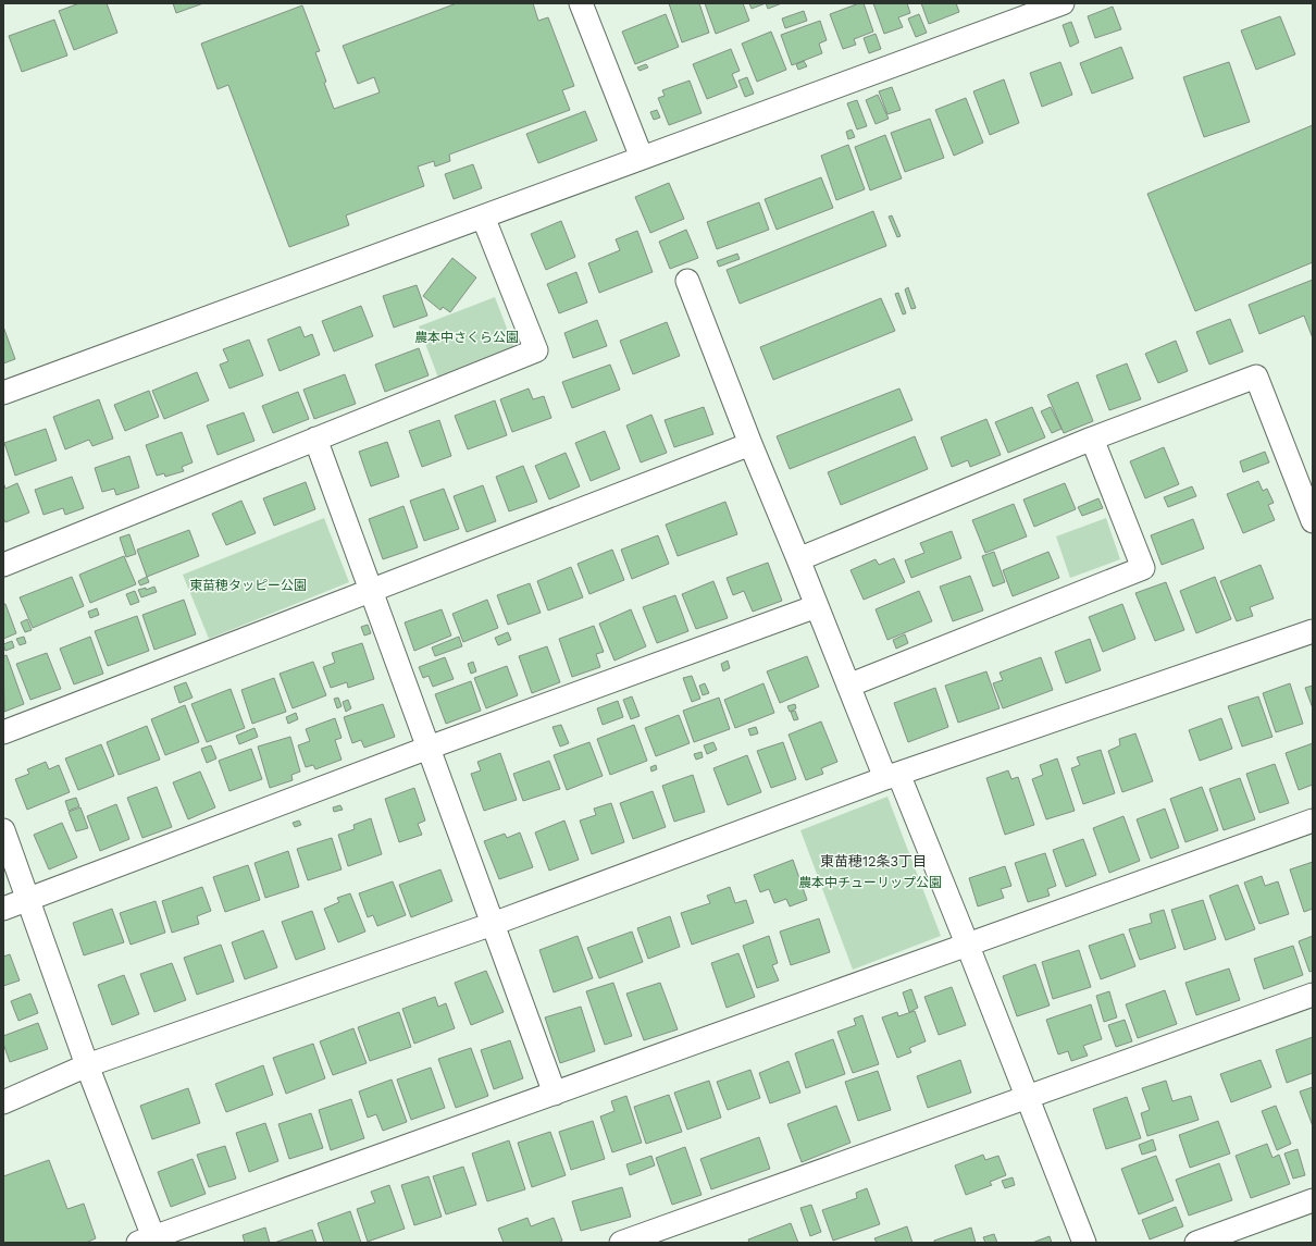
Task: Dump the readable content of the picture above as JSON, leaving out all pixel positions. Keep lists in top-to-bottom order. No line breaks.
{"districts":["東苗穂12条3丁目"],"parks":["農本中さくら公園","東苗穂タッピー公園","農本中チューリップ公園"]}
